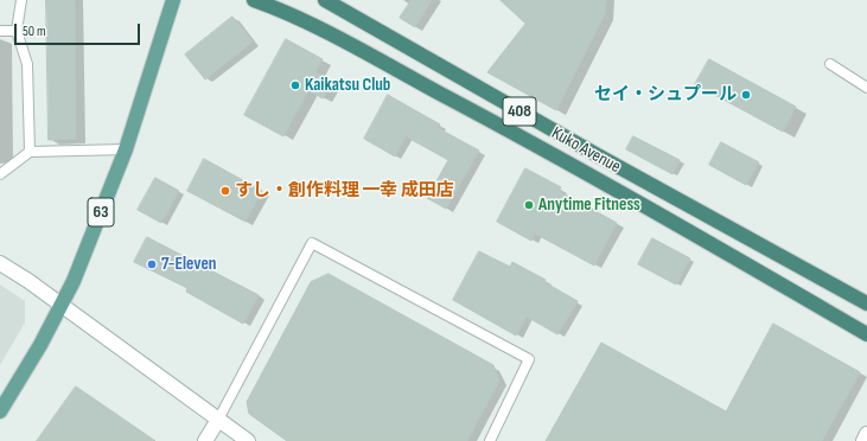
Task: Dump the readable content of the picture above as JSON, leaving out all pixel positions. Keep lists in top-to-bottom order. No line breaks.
{"streets":{"highway":["408","Kuko Avenue"],"main road":["63"]},"places":["Kaikatsu Club","セイ・シュプール","すし・創作料理 一幸 成田店","Anytime Fitness","7-Eleven"],"scale_bar":"50 m"}
